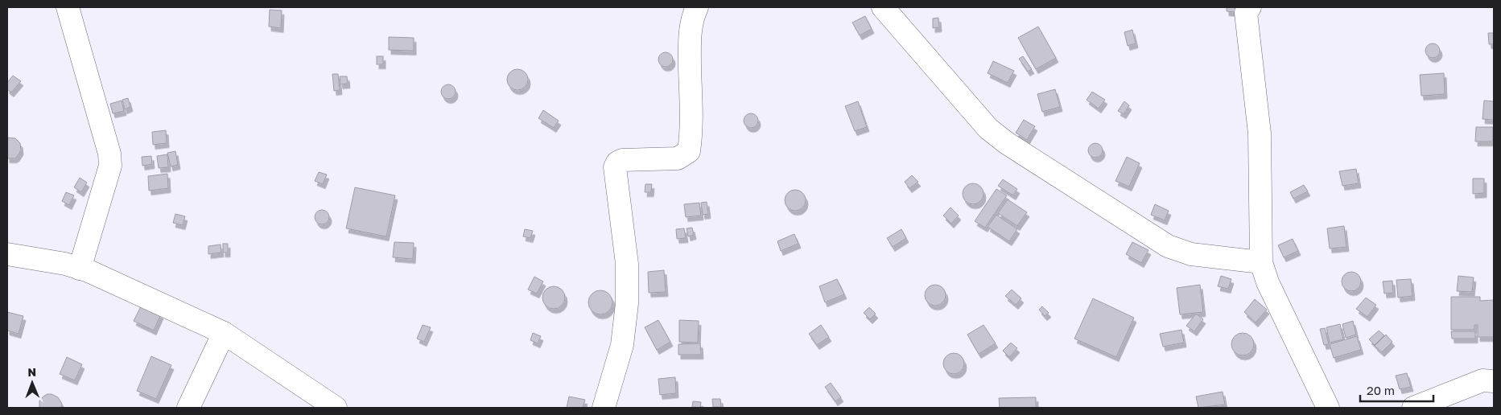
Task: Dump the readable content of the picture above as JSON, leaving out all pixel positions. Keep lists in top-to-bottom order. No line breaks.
{"scale_bar":"20 m","north":"top"}
